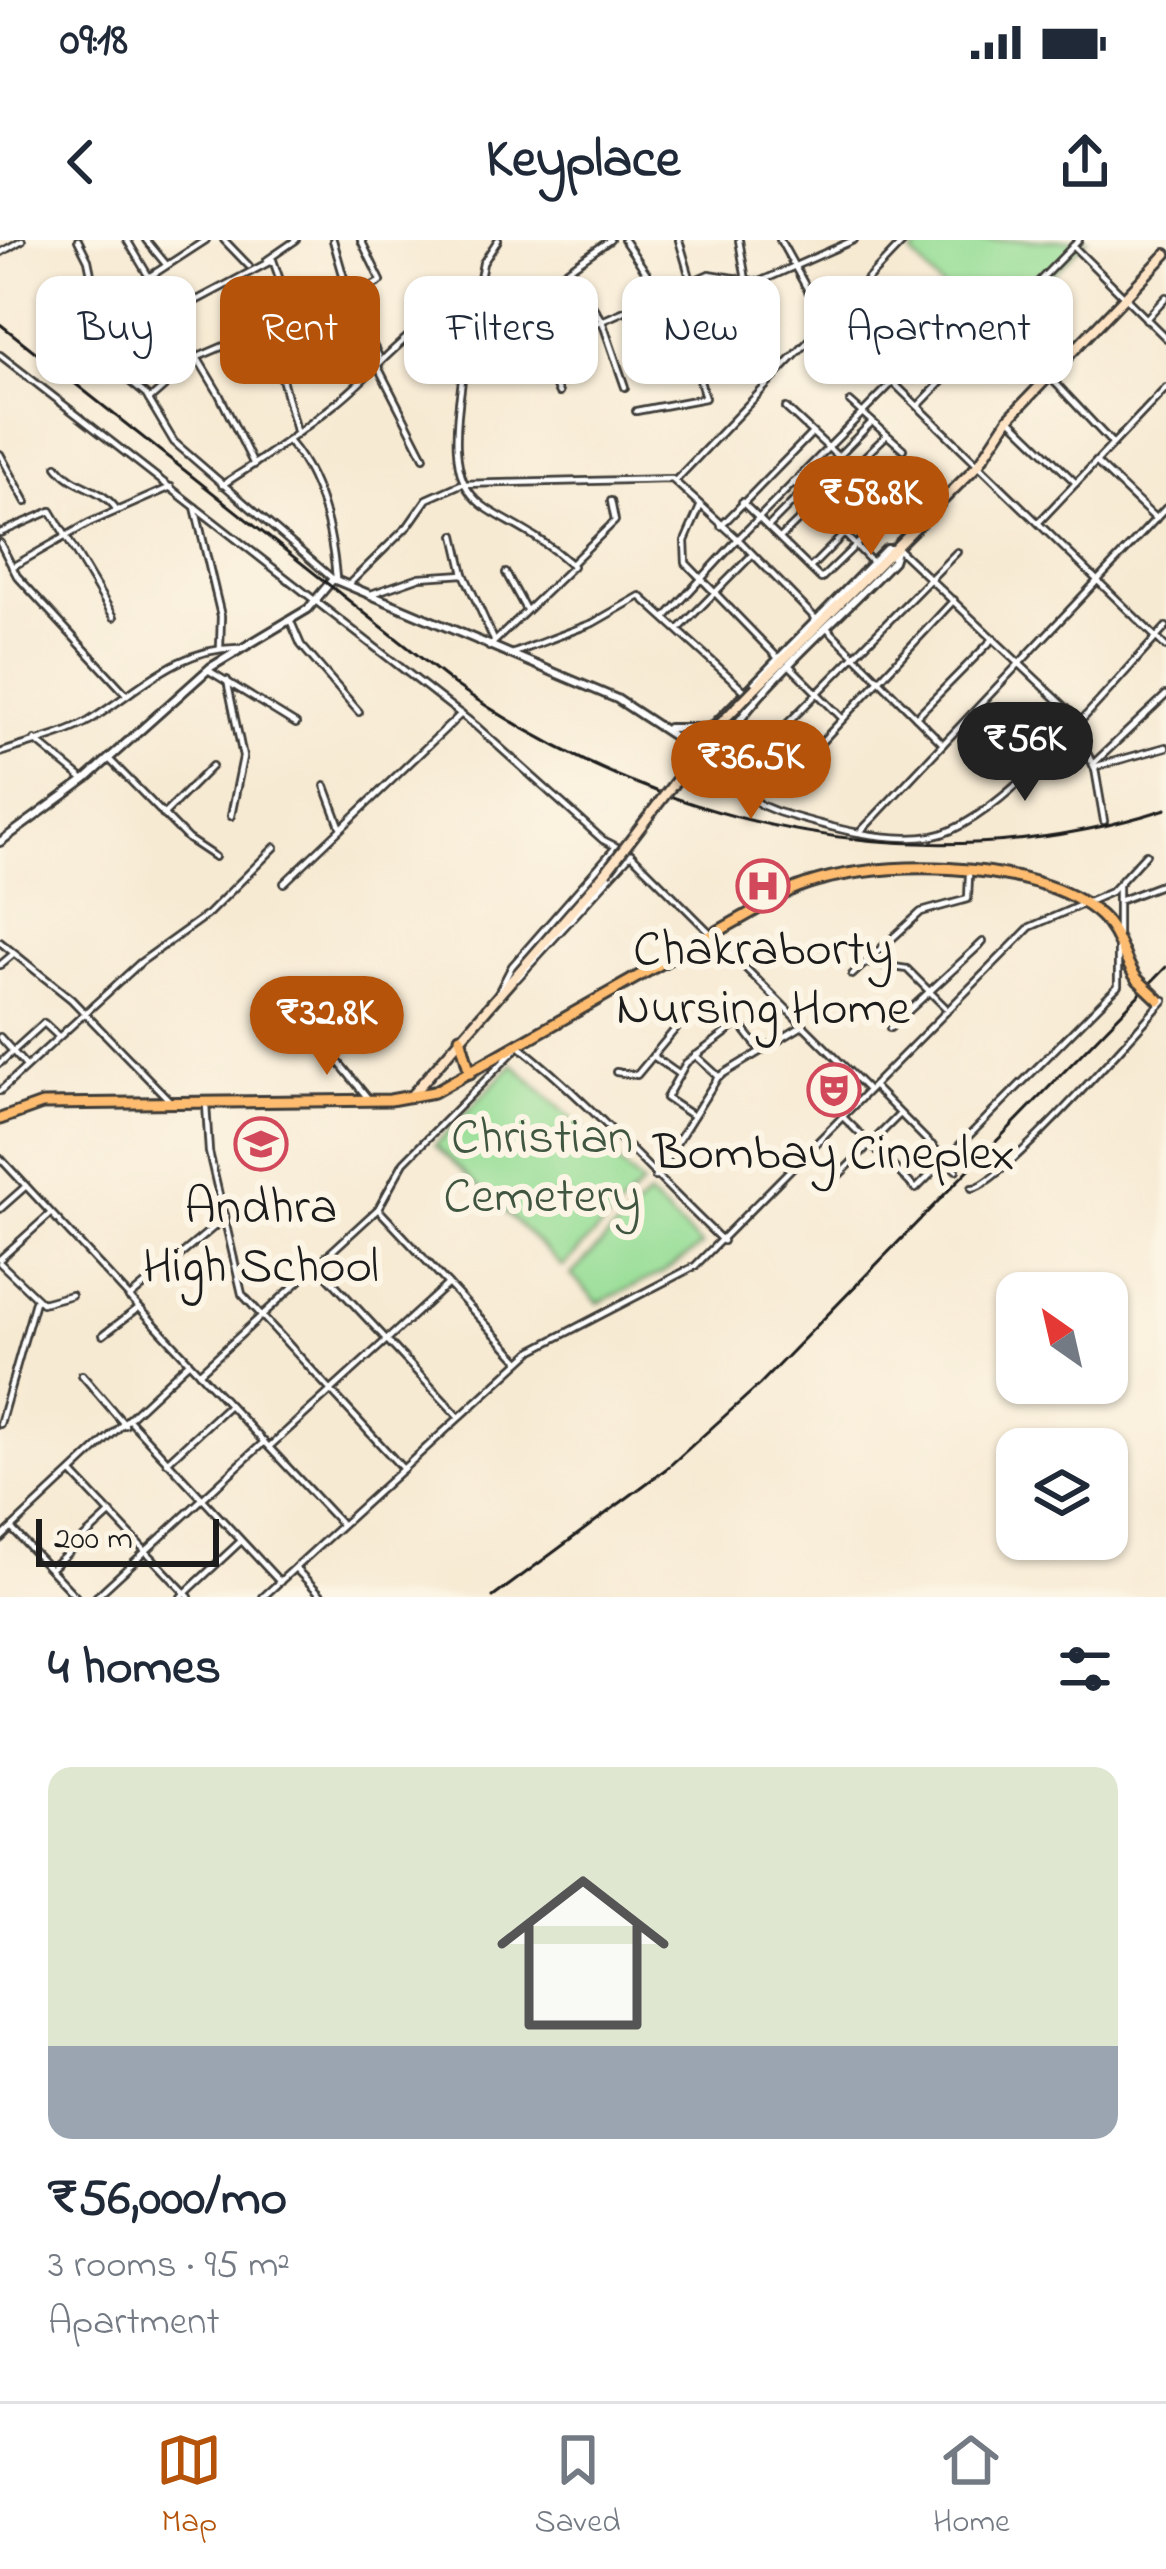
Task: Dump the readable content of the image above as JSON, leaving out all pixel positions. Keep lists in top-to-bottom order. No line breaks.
{"parks":["Christian Cemetery"],"places":{"hospital":["Chakraborty Nursing Home"],"theatre":["Bombay Cineplex"],"school or university":["Andhra High School"]},"scale_bar":"200 m","north":"top left","page":{"status":"09:18","header":"Keyplace","chip":["Buy","Rent","Filters","New","Apartment"],"price":["₹58.8K","₹56K","₹36.5K","₹32.8K"],"scale":"200 m","heading":"4 homes","list":[{"name":"₹56,000/mo","note":"3 rooms · 95 m² · Apartment"}],"tabs":["Map","Saved","Home"]}}
